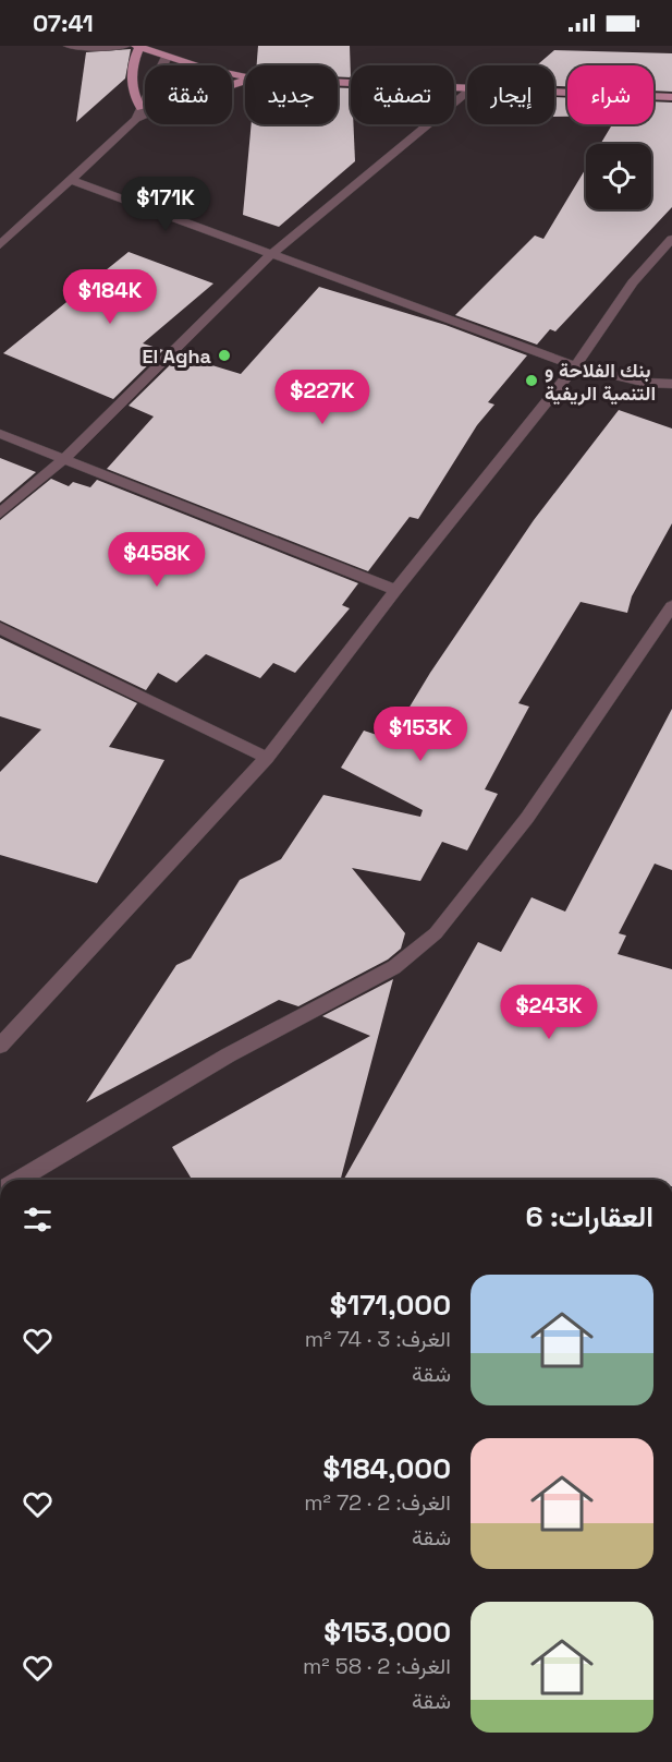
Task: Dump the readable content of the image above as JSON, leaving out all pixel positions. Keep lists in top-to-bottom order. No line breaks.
{"places":["El Agha","بنك الفلاحة و التنمية الريفية"],"page":{"status":"07:41","chip":["شراء","إيجار","تصفية","جديد","شقة"],"price":["$171K","$184K","$227K","$458K","$153K","$243K"],"heading":"العقارات: 6","list":[{"name":"$171,000","note":"الغرف: 3 · 74 m² · شقة"},{"name":"$184,000","note":"الغرف: 2 · 72 m² · شقة"},{"name":"$153,000","note":"الغرف: 2 · 58 m² · شقة"}]}}
